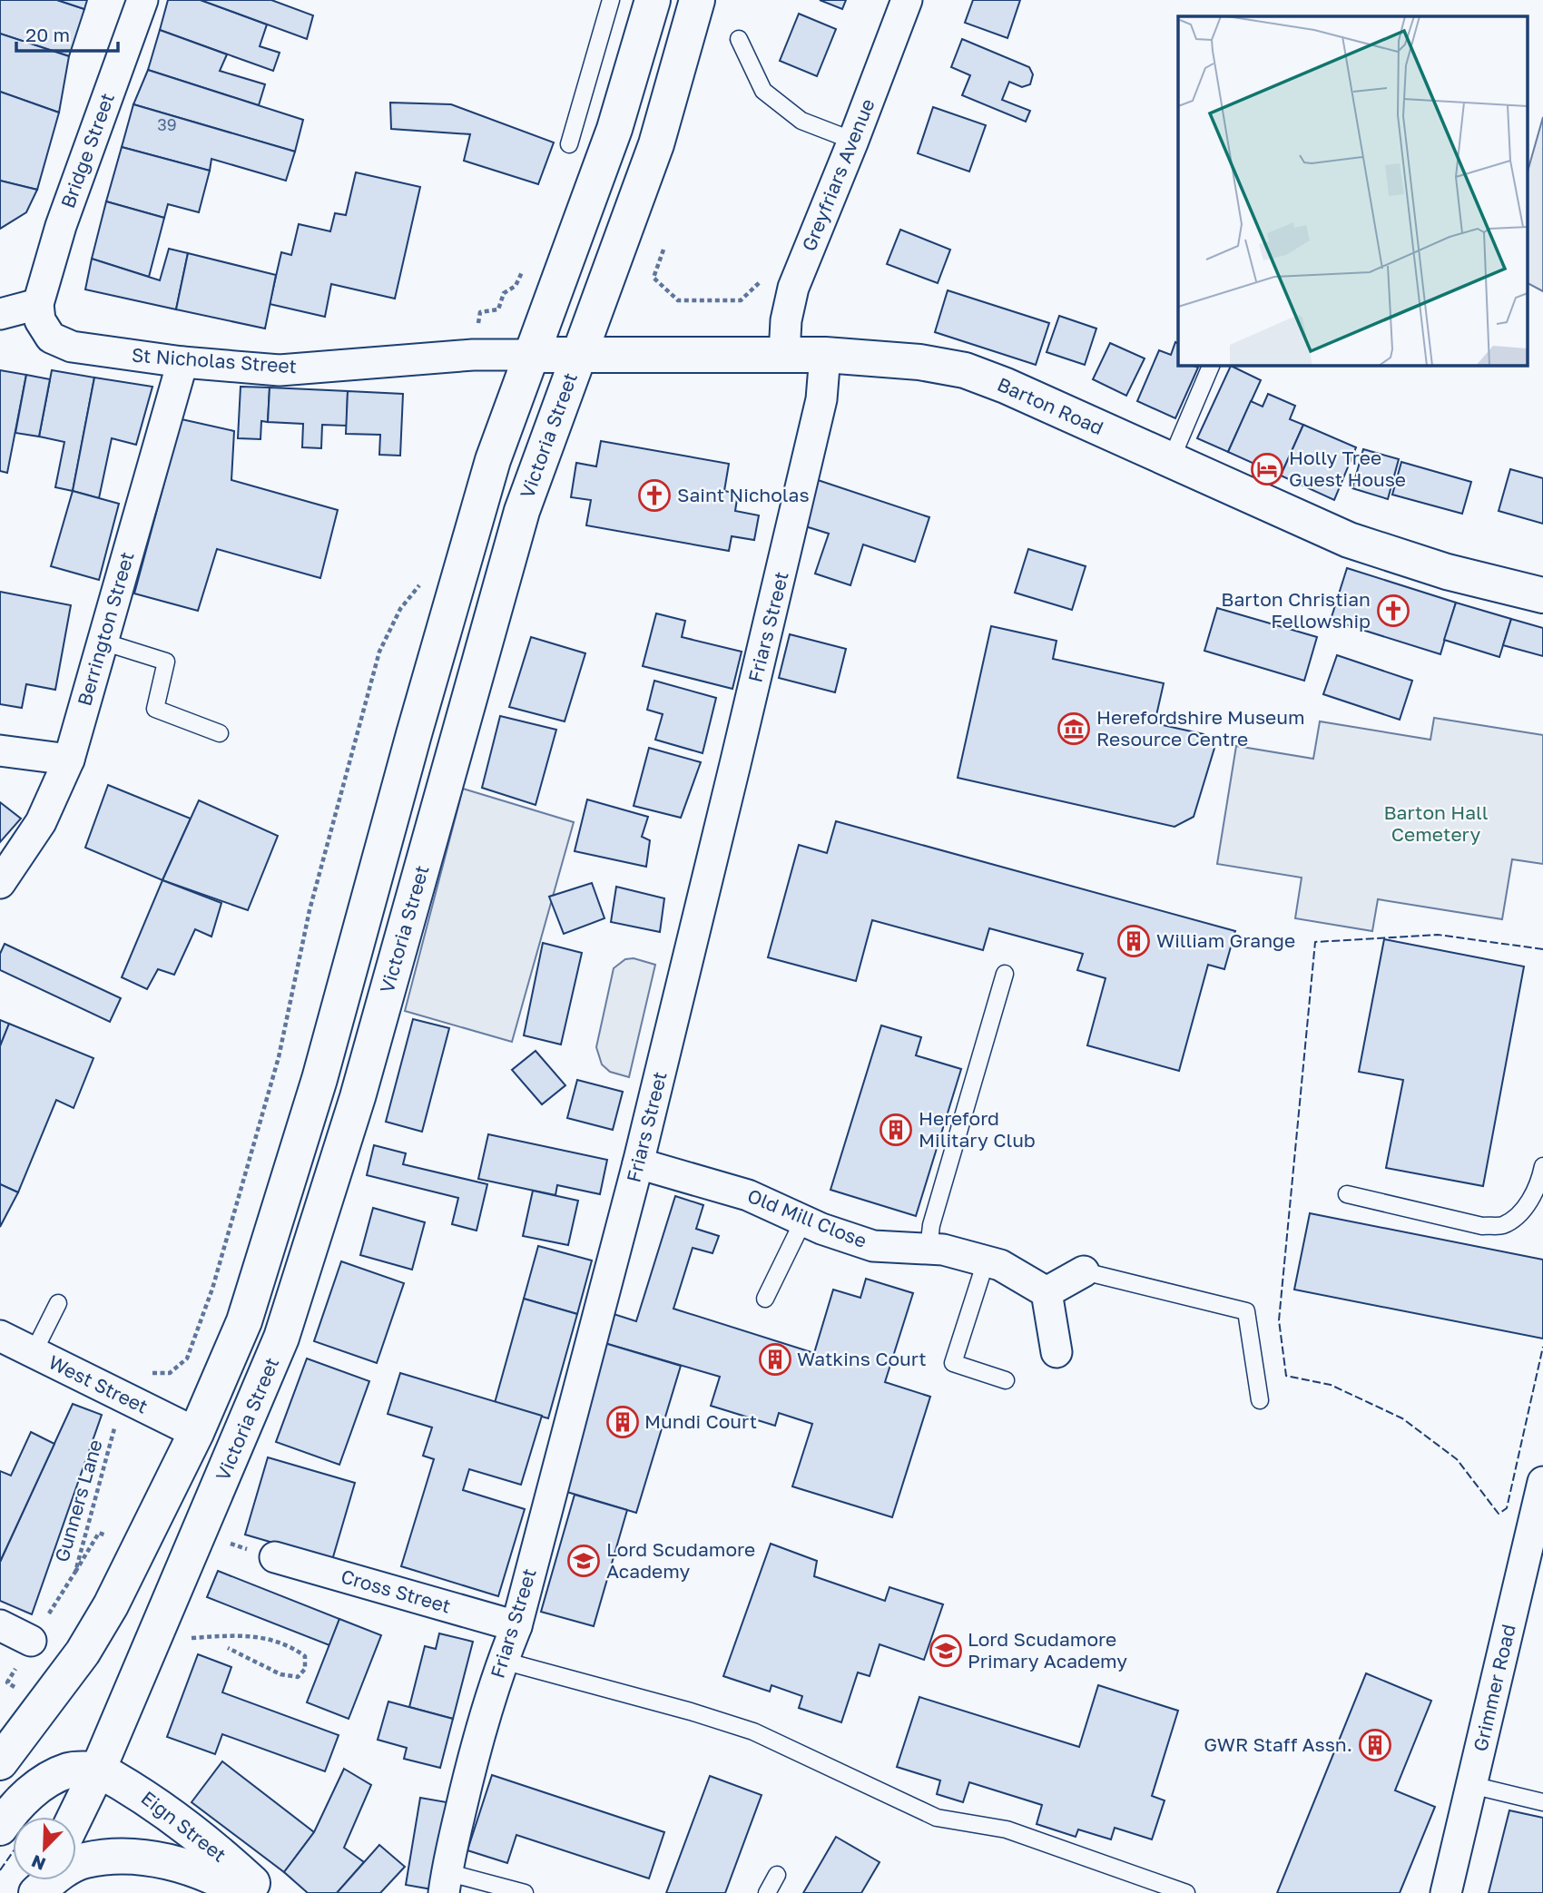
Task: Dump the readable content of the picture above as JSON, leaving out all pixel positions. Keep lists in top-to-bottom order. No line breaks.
{"streets":{"main road":["Barton Road","Victoria Street","Eign Street"],"street":["Bridge Street","Greyfriars Avenue","St Nicholas Street","Friars Street","Berrington Street","Old Mill Close","West Street","Cross Street","Grimmer Road"],"path":["Gunners Lane"]},"crossings":[["Bridge Street","St Nicholas Street"],["Greyfriars Avenue","Barton Road"],["St Nicholas Street","Barton Road"],["St Nicholas Street","Berrington Street"],["Barton Road","Victoria Street"],["Barton Road","Friars Street"],["Victoria Street","Eign Street"],["Friars Street","Old Mill Close"],["Friars Street","Cross Street"],["West Street","Gunners Lane"]],"parks":["Barton Hall Cemetery"],"places":{"hotel":["Holly Tree Guest House"],"church":["Saint Nicholas","Barton Christian Fellowship"],"museum":["Herefordshire Museum Resource Centre"],"building":["William Grange","Hereford Military Club","Watkins Court","Mundi Court","GWR Staff Assn."],"school or university":["Lord Scudamore Academy","Lord Scudamore Primary Academy"]},"house_numbers":["39"],"scale_bar":"20 m","north":"bottom left"}
